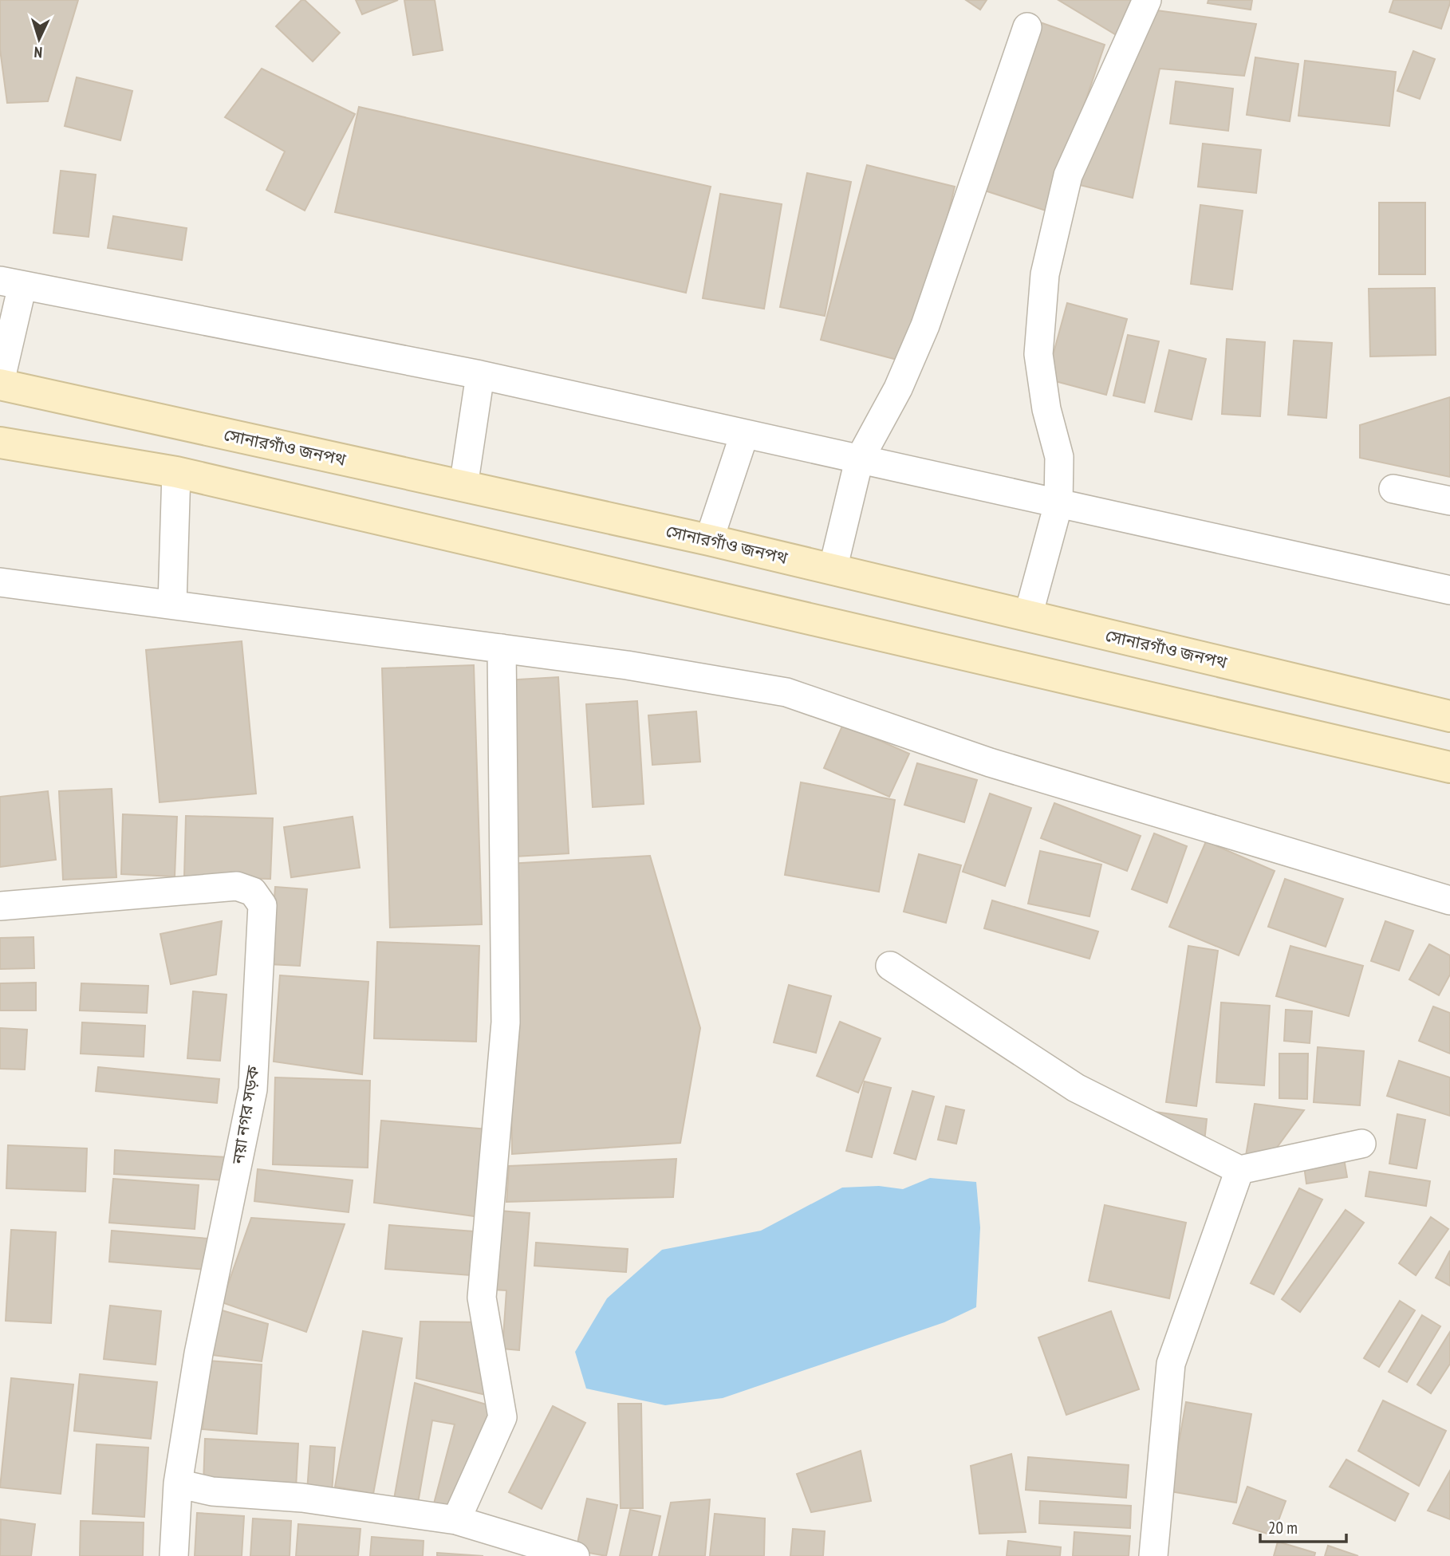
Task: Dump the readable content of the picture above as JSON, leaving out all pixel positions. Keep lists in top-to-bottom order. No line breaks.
{"streets":{"main road":["সোনারগাঁও জনপথ"],"street":["নয়া নগর সড়ক"]},"scale_bar":"20 m","north":"bottom"}
